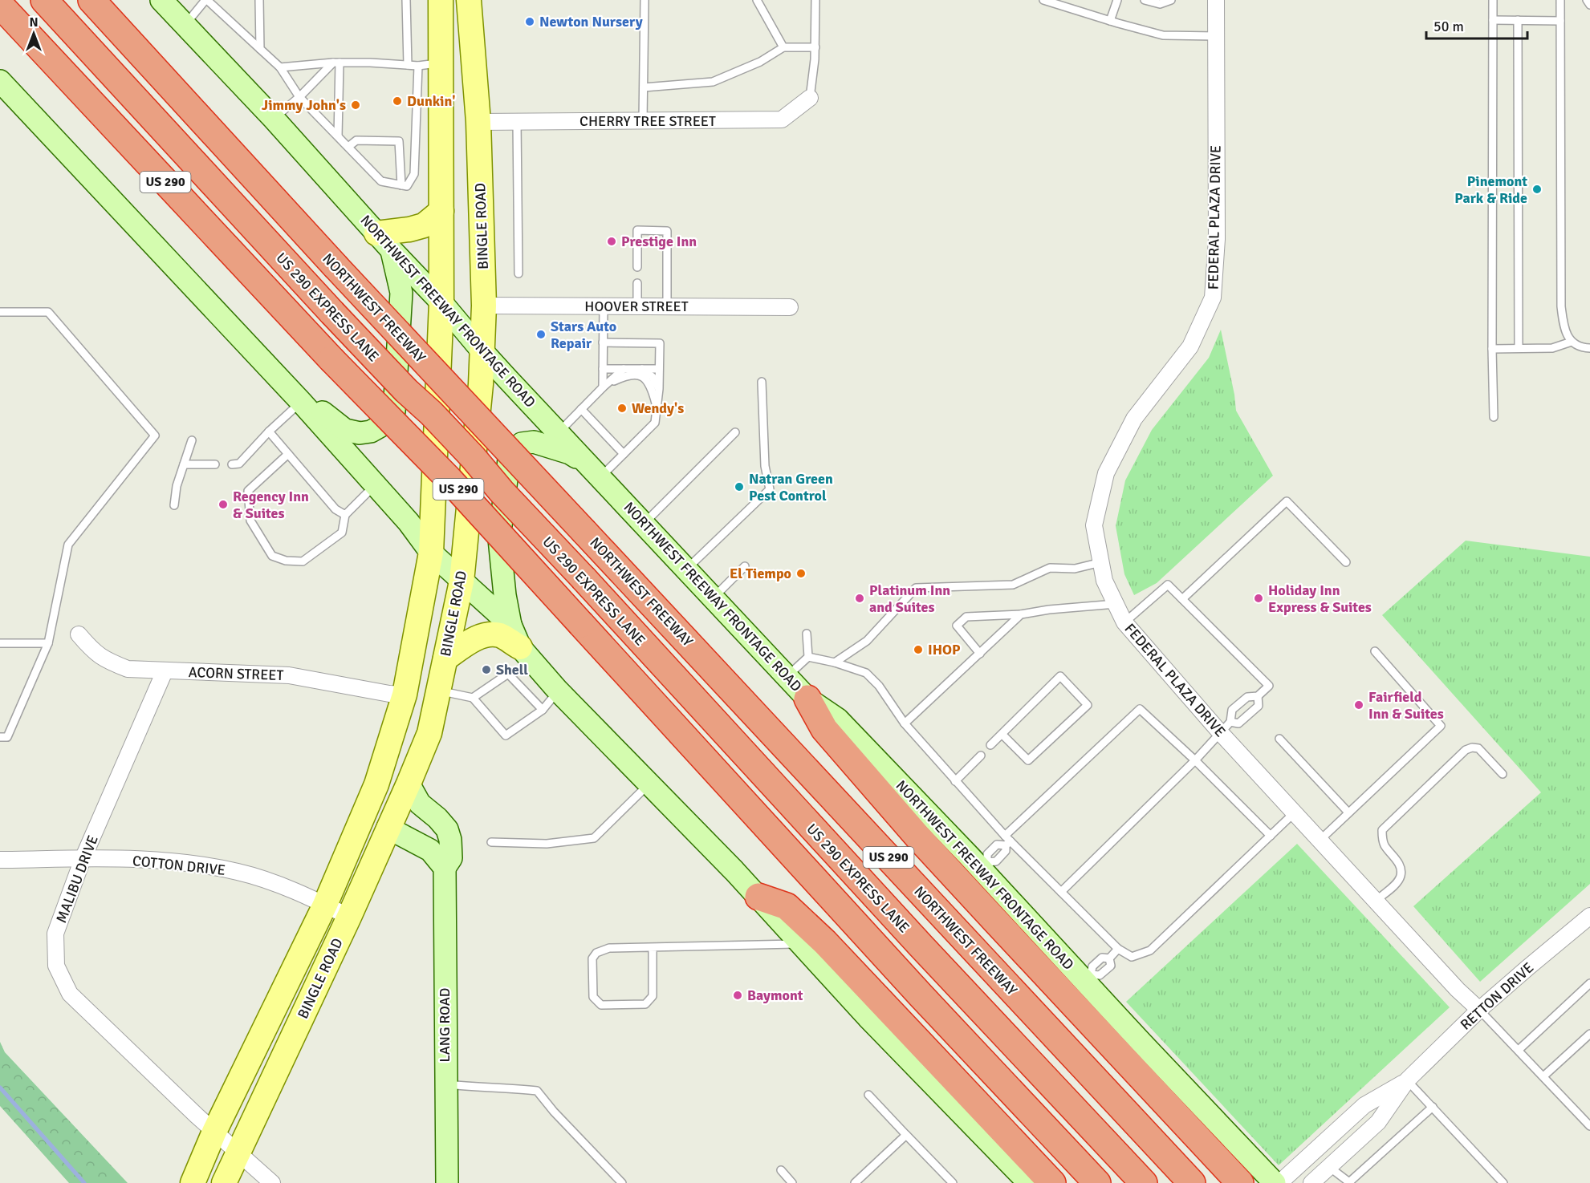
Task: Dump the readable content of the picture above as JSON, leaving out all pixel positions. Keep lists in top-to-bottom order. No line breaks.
{"streets":{"highway":["US 290","US 290 EXPRESS LANE","NORTHWEST FREEWAY"],"main road":["BINGLE ROAD","NORTHWEST FREEWAY FRONTAGE ROAD","LANG ROAD"],"street":["CHERRY TREE STREET","FEDERAL PLAZA DRIVE","HOOVER STREET","ACORN STREET","COTTON DRIVE","MALIBU DRIVE","RETTON DRIVE"]},"crossings":[["CHERRY TREE STREET","BINGLE ROAD"],["FEDERAL PLAZA DRIVE","RETTON DRIVE"],["BINGLE ROAD","HOOVER STREET"],["BINGLE ROAD","NORTHWEST FREEWAY FRONTAGE ROAD"],["BINGLE ROAD","ACORN STREET"],["BINGLE ROAD","COTTON DRIVE"],["BINGLE ROAD","MALIBU DRIVE"],["BINGLE ROAD","LANG ROAD"],["ACORN STREET","MALIBU DRIVE"],["COTTON DRIVE","MALIBU DRIVE"]],"places":["Newton Nursery","Dunkin'","Jimmy John's","Pinemont Park & Ride","Prestige Inn","Stars Auto Repair","Wendy's","Natran Green Pest Control","Regency Inn & Suites","El Tiempo","Platinum Inn and Suites","Holiday Inn Express & Suites","IHOP","Shell","Fairfield Inn & Suites","Baymont"],"scale_bar":"50 m","north":"top"}
